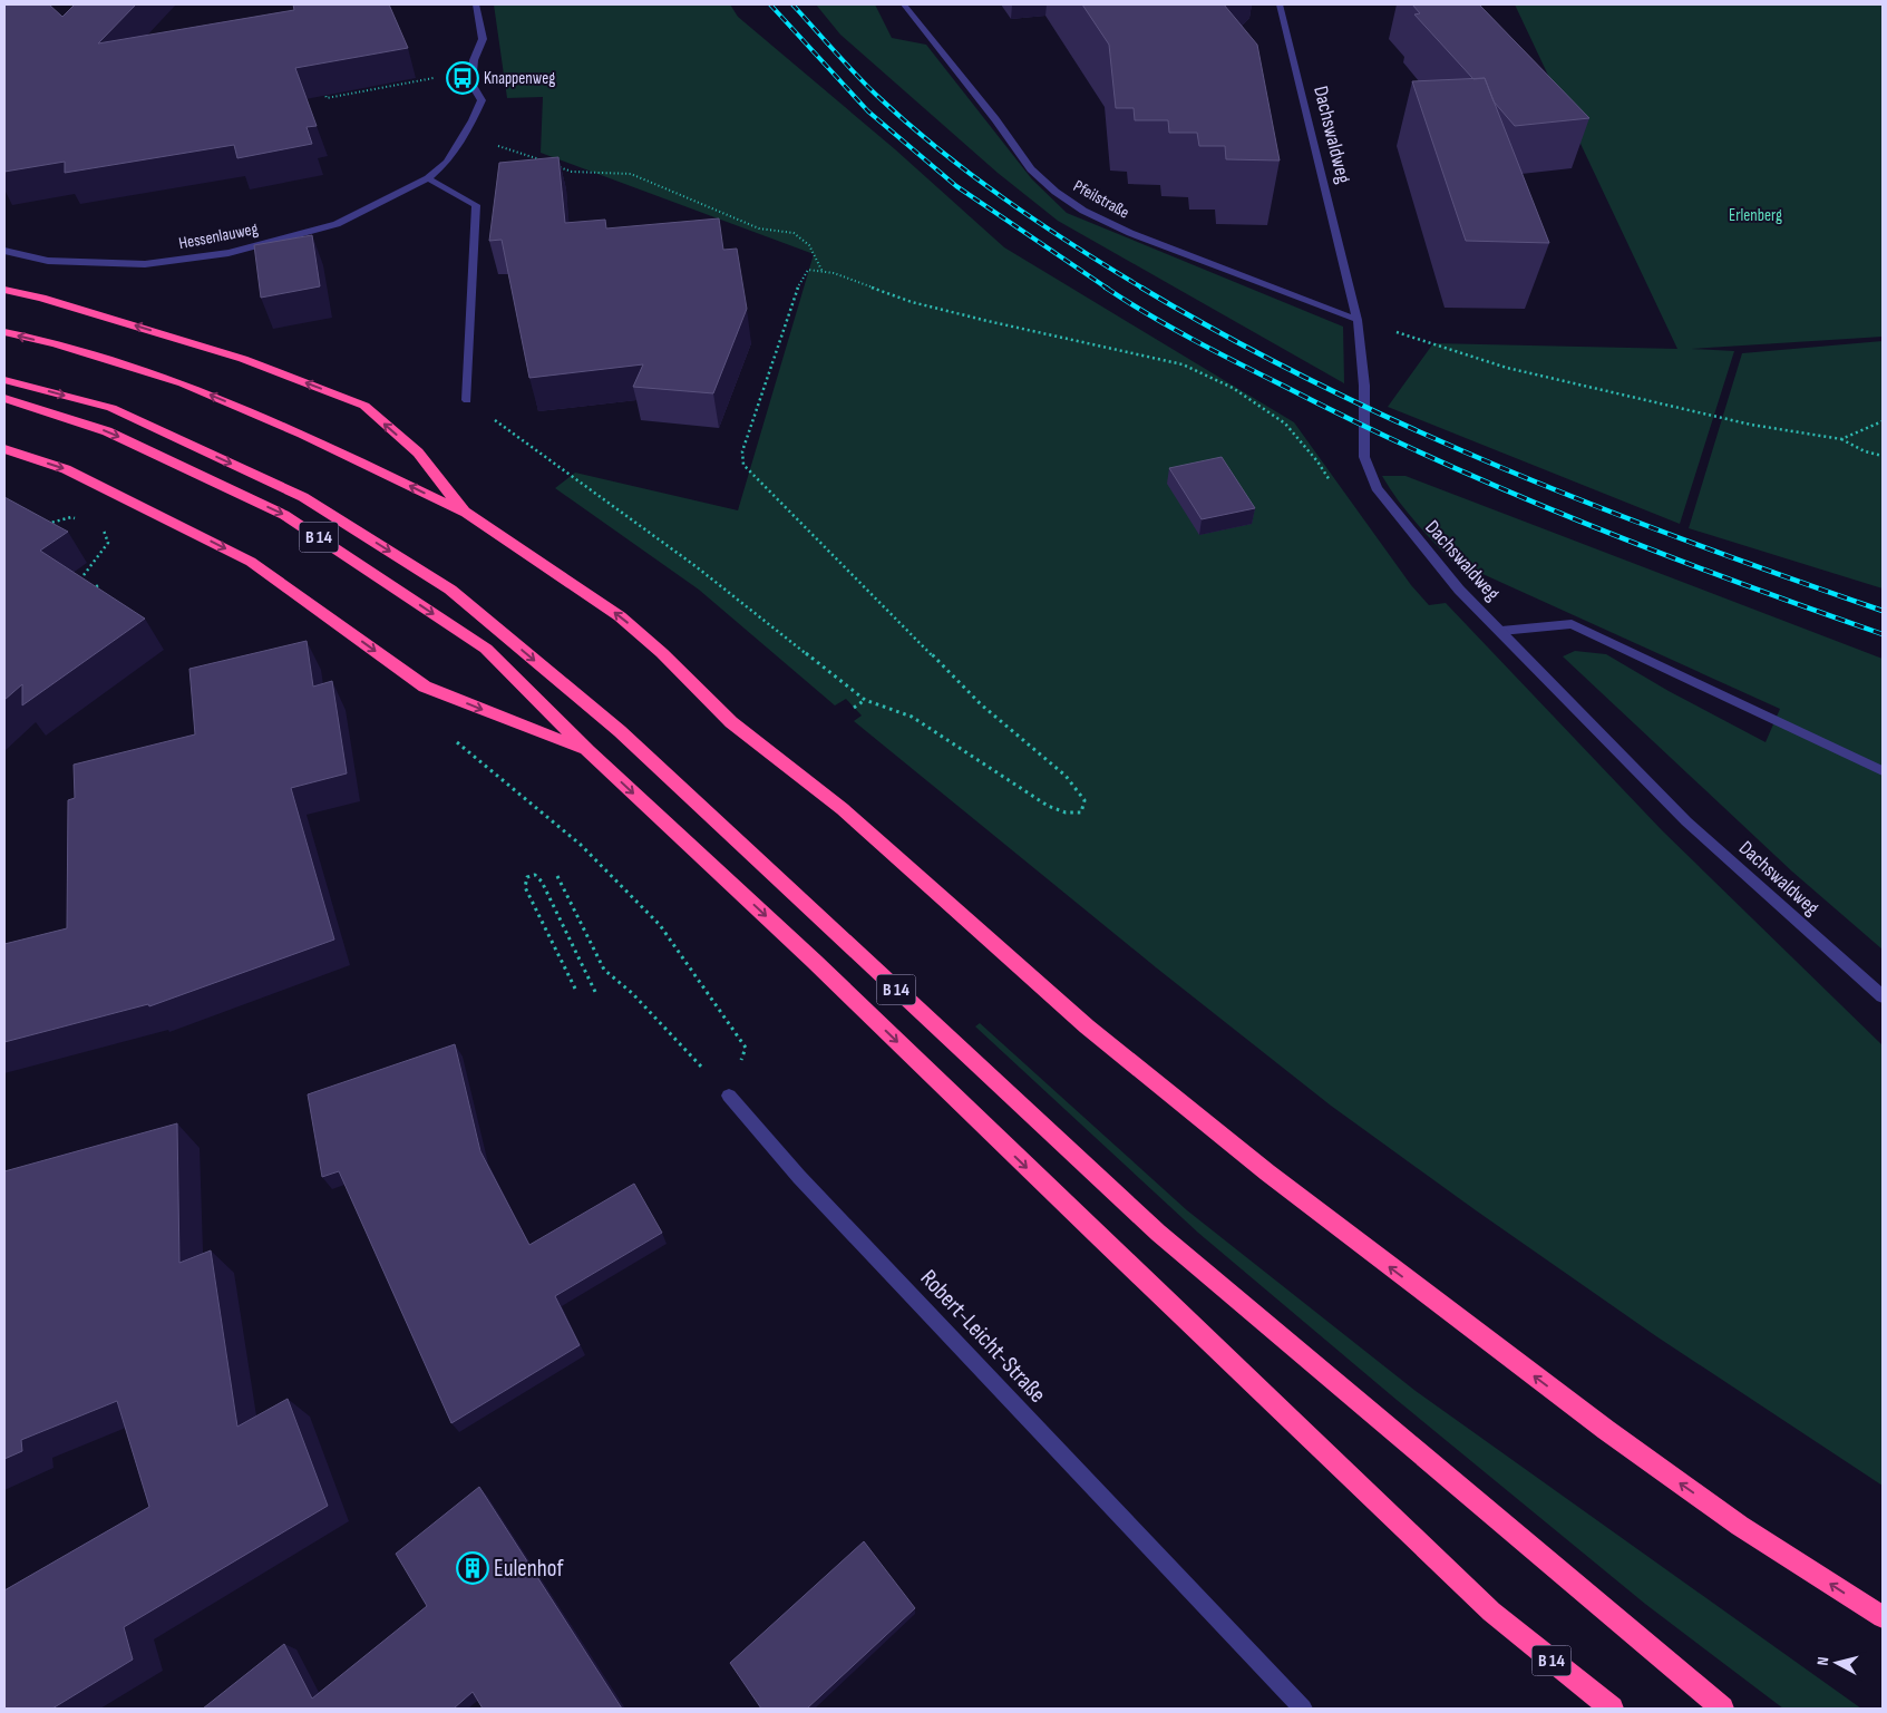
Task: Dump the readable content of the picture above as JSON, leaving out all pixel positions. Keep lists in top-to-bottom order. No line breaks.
{"streets":{"highway":["B 14"],"street":["Dachswaldweg","Pfeilstraße","Hessenlauweg","Robert-Leicht-Straße"]},"crossings":[["Dachswaldweg","Pfeilstraße"]],"parks":["Erlenberg"],"places":{"bus stop":["Knappenweg"],"building":["Eulenhof"]},"north":"left"}
